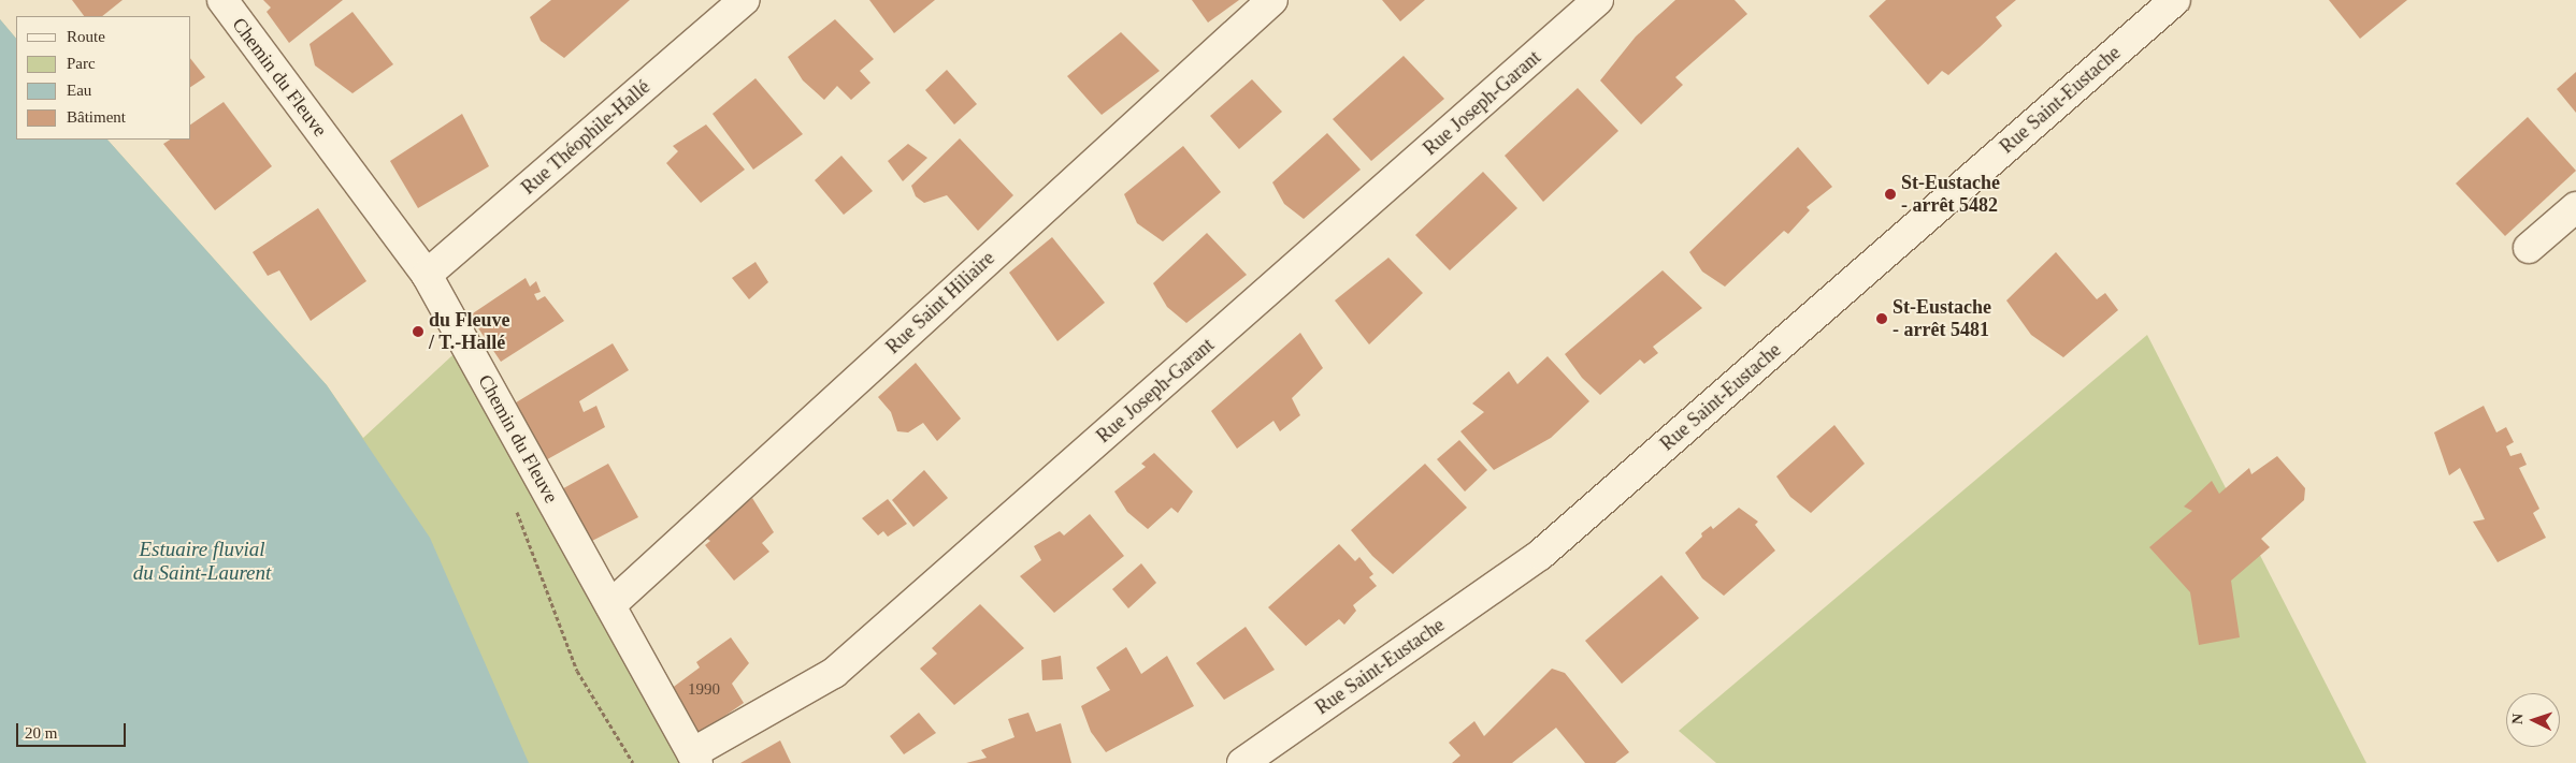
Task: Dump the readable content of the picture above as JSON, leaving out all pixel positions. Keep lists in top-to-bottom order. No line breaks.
{"streets":{"street":["Chemin du Fleuve","Rue Saint-Eustache","Rue Joseph-Garant","Rue Théophile-Hallé","Rue Saint Hiliaire"]},"crossings":[["Chemin du Fleuve","Rue Joseph-Garant"],["Chemin du Fleuve","Rue Théophile-Hallé"],["Chemin du Fleuve","Rue Saint Hiliaire"]],"water":["Estuaire fluvial du Saint-Laurent"],"places":["St-Eustache - arrêt 5482","St-Eustache - arrêt 5481","du Fleuve / T.-Hallé"],"house_numbers":["1990"],"legend":["Route","Parc","Eau","Bâtiment"],"scale_bar":"20 m","north":"left"}
